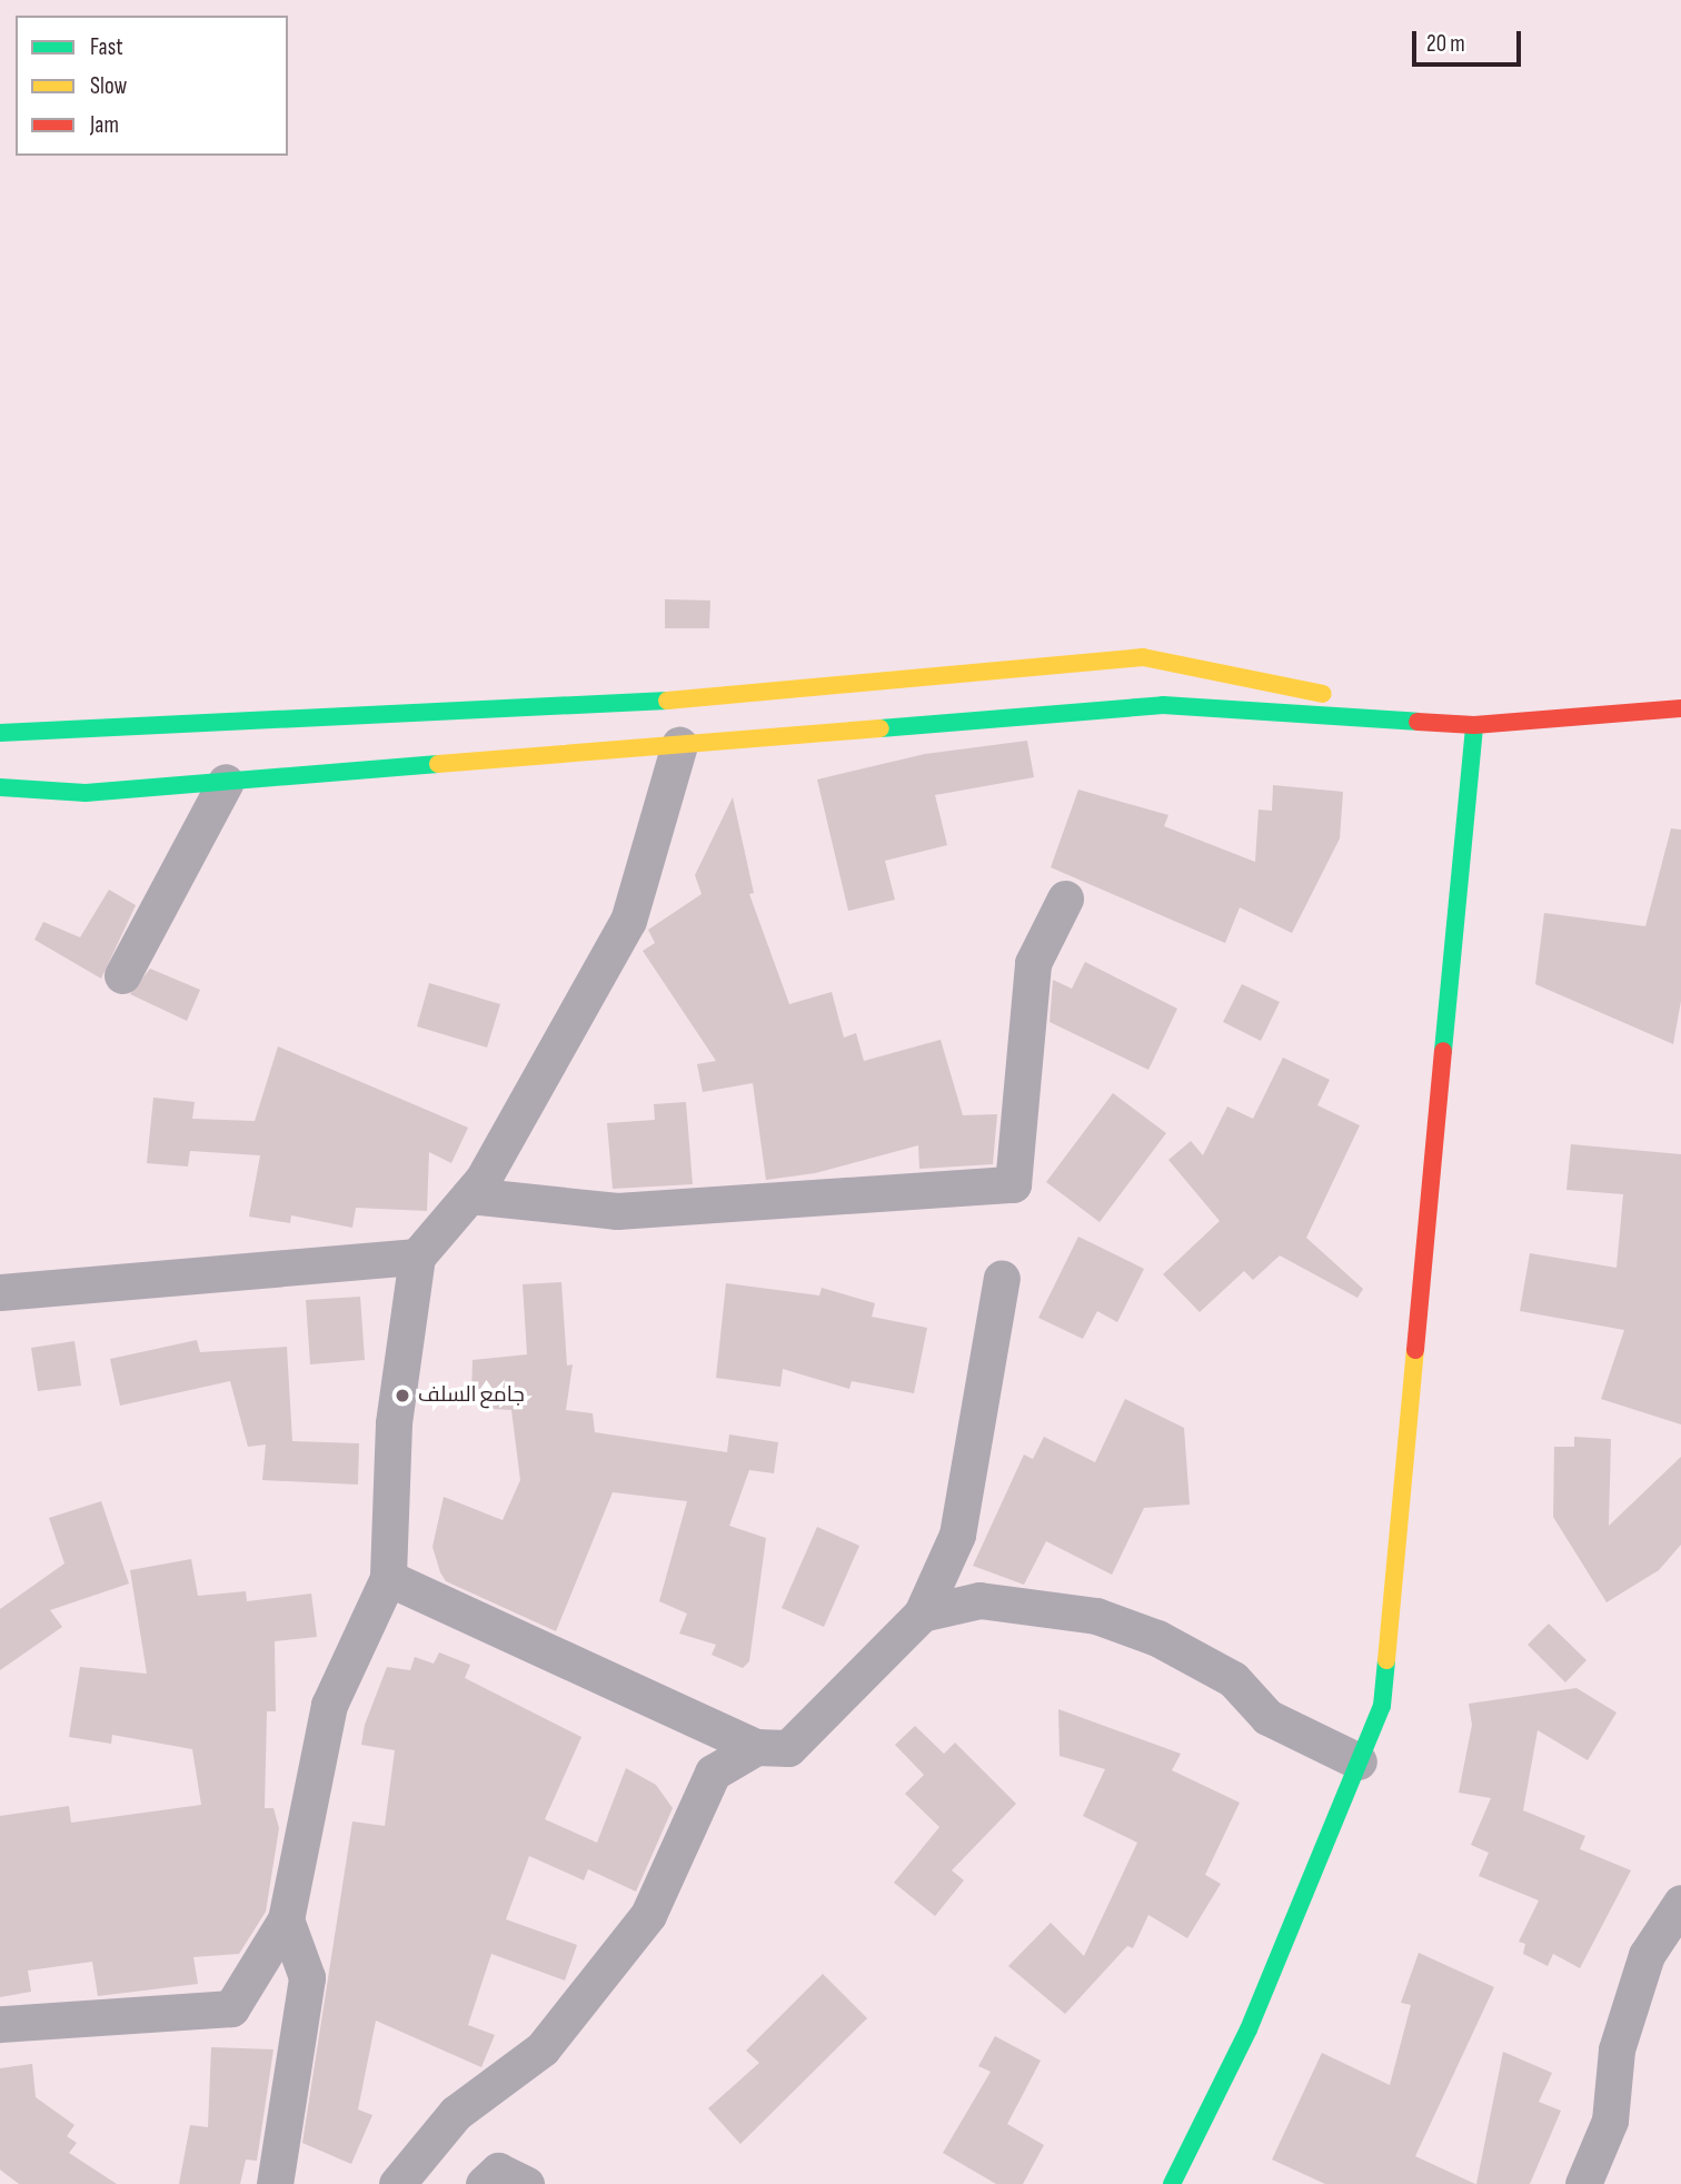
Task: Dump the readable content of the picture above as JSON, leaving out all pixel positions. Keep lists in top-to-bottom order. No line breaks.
{"places":["جامع السلف"],"legend":["Fast","Slow","Jam"],"scale_bar":"20 m"}
